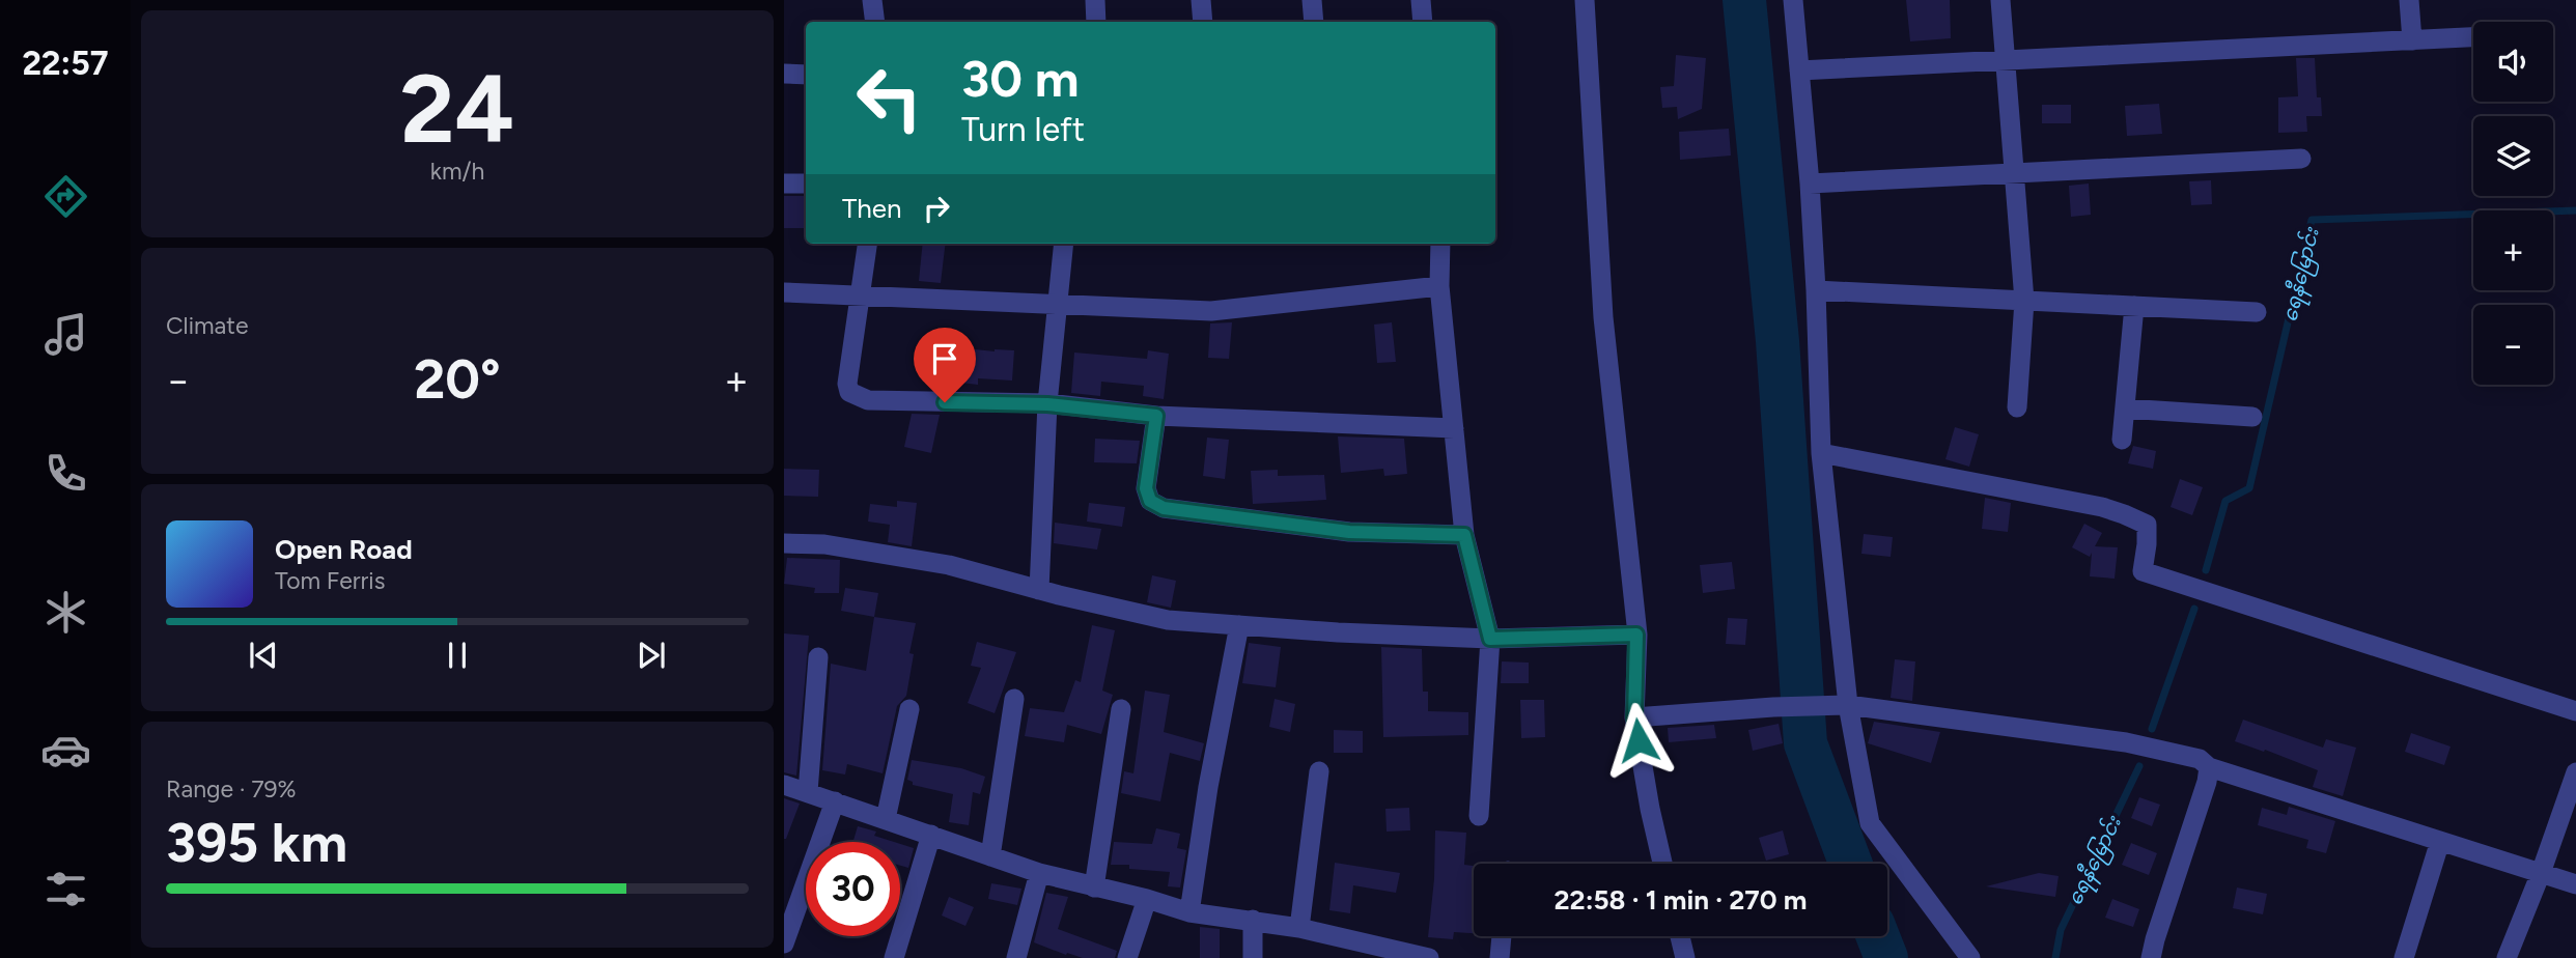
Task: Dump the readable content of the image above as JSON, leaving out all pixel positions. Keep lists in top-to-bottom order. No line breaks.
{"water":["ရေနီမြောင်း"],"page":{"tabs":"22:57","tile":[["24","km/h"],"Climate",["Range · 79%","395 km"]],"map_buttons":["+","−"],"turn":["30 m","Turn left"],"then":"Then","heat":["−","20°","+"],"song":["Open Road","Tom Ferris"],"limit":"30","trip":"22:58 · 1 min · 270 m"}}
